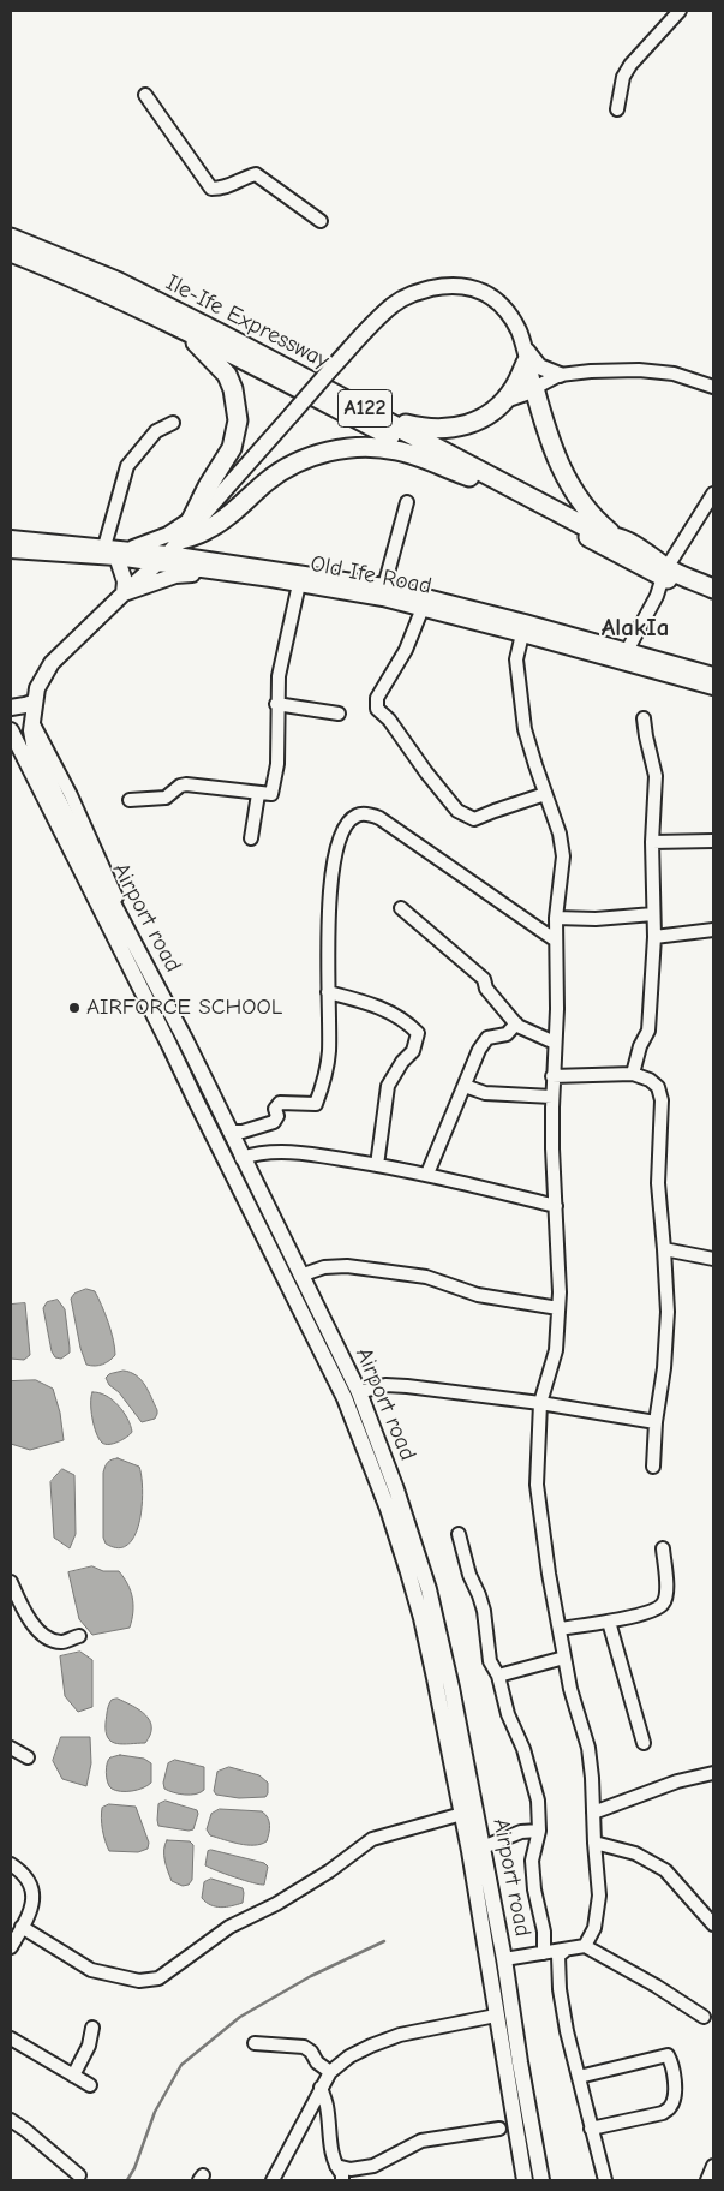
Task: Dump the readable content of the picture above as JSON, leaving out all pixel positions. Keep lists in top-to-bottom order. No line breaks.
{"streets":{"highway":["Ile-Ife Expressway","A122"],"main road":["Old Ife Road","Airport road"]},"districts":["AlakIa"],"places":["AIRFORCE SCHOOL"]}
